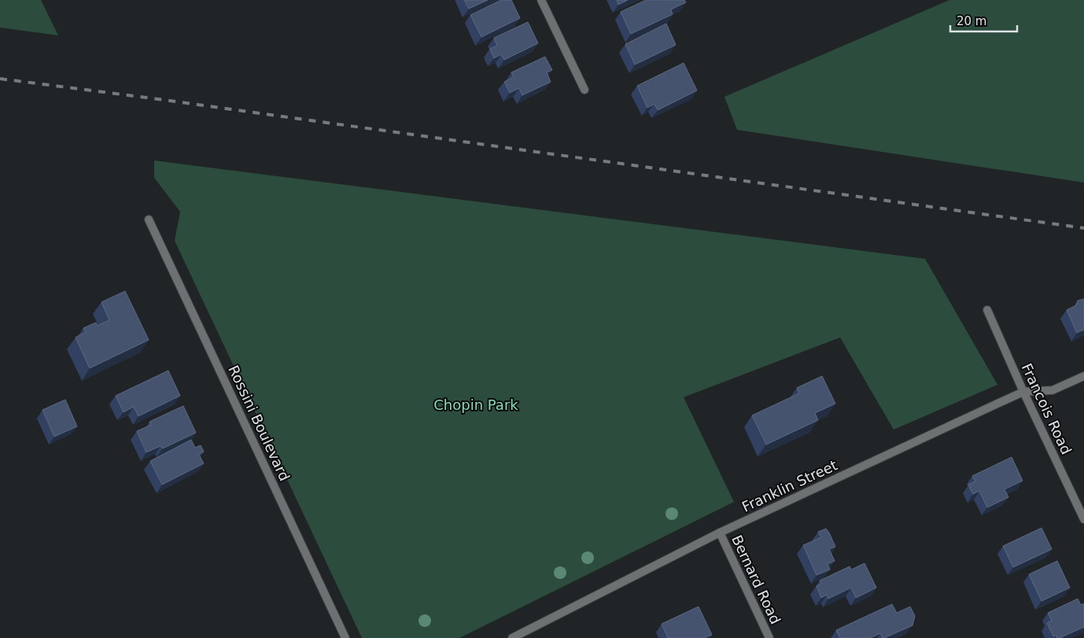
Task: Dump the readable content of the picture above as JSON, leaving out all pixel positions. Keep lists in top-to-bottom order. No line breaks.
{"streets":{"street":["Francois Road","Rossini Boulevard","Franklin Street","Bernard Road"]},"crossings":[["Francois Road","Franklin Street"],["Franklin Street","Bernard Road"]],"parks":["Chopin Park"],"scale_bar":"20 m"}
